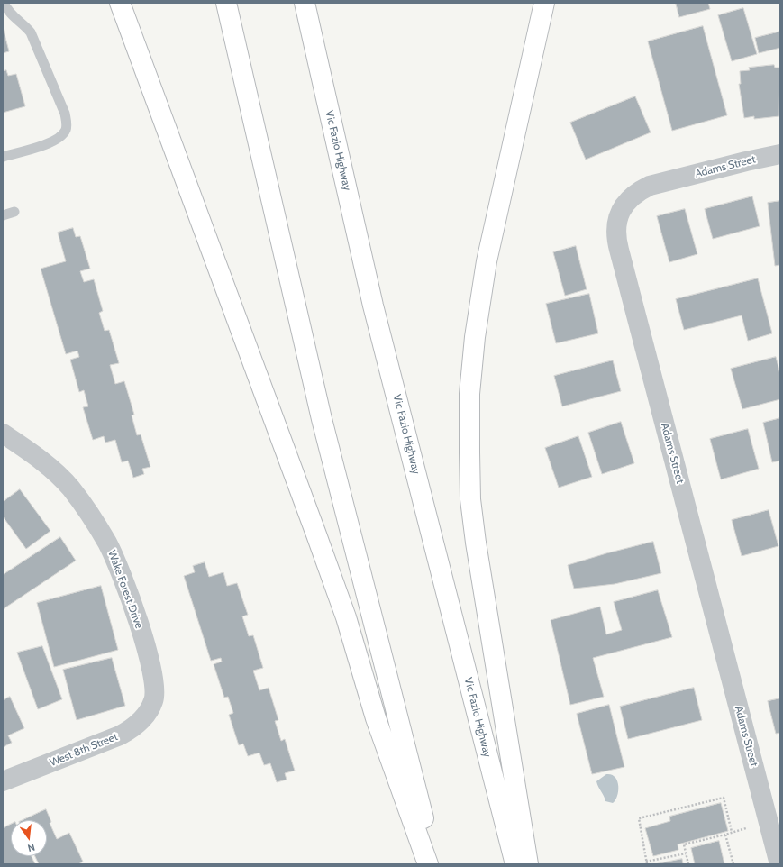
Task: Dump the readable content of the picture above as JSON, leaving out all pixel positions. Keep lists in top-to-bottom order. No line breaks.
{"streets":{"highway":["Vic Fazio Highway"],"street":["Adams Street","Wake Forest Drive","West 8th Street"]},"crossings":[["Wake Forest Drive","West 8th Street"]],"north":"bottom"}
